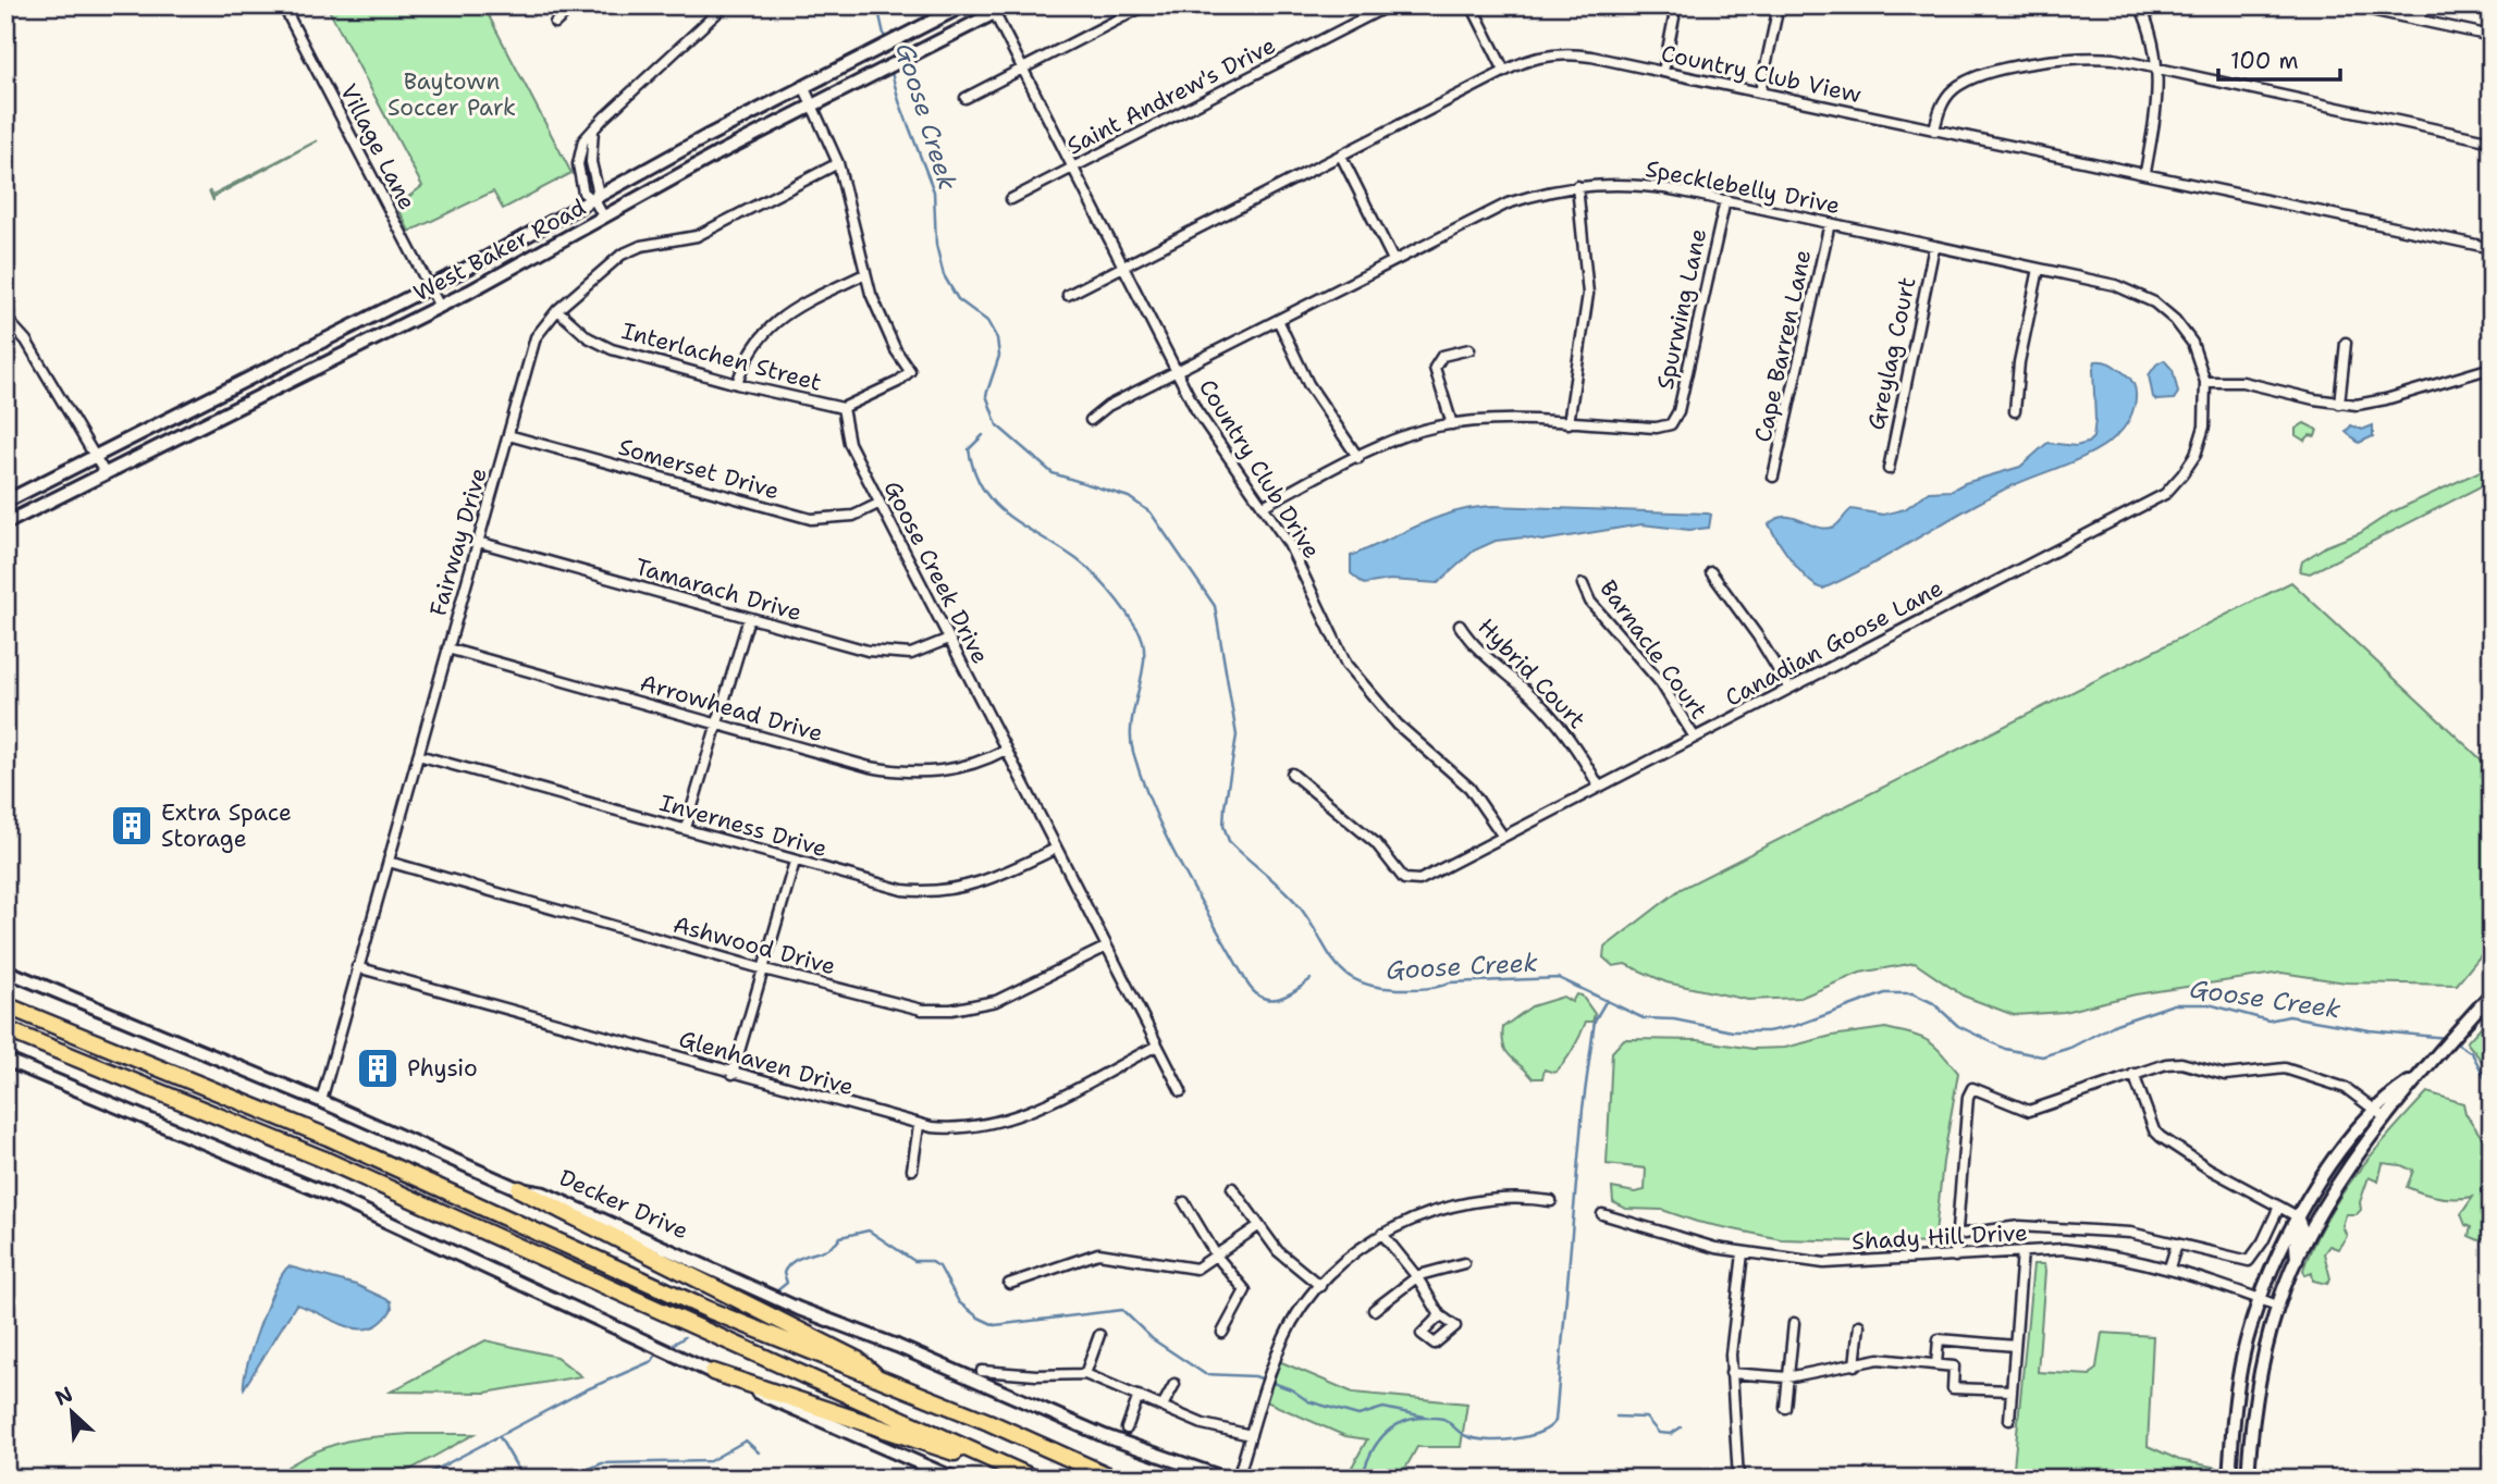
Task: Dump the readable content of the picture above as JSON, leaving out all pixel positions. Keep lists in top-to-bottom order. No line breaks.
{"streets":{"main road":["West Baker Road","Decker Drive"],"street":["Country Club View","Saint Andrew's Drive","Village Lane","Specklebelly Drive","Spurwing Lane","Cape Barren Lane","Greylag Court","Interlachen Street","Somerset Drive","Country Club Drive","Fairway Drive","Goose Creek Drive","Tamarach Drive","Canadian Goose Lane","Barnacle Court","Hybrid Court","Arrowhead Drive","Inverness Drive","Ashwood Drive","Glenhaven Drive","Shady Hill Drive"]},"crossings":[["Country Club View","Country Club Drive"],["Saint Andrew's Drive","Country Club Drive"],["Village Lane","West Baker Road"],["Specklebelly Drive","Spurwing Lane"],["Specklebelly Drive","Cape Barren Lane"],["Specklebelly Drive","Greylag Court"],["Specklebelly Drive","Country Club Drive"],["Specklebelly Drive","Canadian Goose Lane"],["West Baker Road","Country Club Drive"],["Interlachen Street","Fairway Drive"],["Interlachen Street","Goose Creek Drive"],["Somerset Drive","Fairway Drive"],["Somerset Drive","Goose Creek Drive"],["Country Club Drive","Canadian Goose Lane"],["Fairway Drive","Tamarach Drive"],["Fairway Drive","Arrowhead Drive"],["Fairway Drive","Inverness Drive"],["Fairway Drive","Ashwood Drive"],["Fairway Drive","Glenhaven Drive"],["Fairway Drive","Decker Drive"],["Goose Creek Drive","Tamarach Drive"],["Goose Creek Drive","Arrowhead Drive"],["Goose Creek Drive","Inverness Drive"],["Goose Creek Drive","Ashwood Drive"],["Goose Creek Drive","Glenhaven Drive"],["Canadian Goose Lane","Barnacle Court"],["Canadian Goose Lane","Hybrid Court"]],"water":["Goose Creek"],"parks":["Baytown Soccer Park"],"places":{"building":["Extra Space Storage","Physio"]},"scale_bar":"100 m","north":"top left"}
